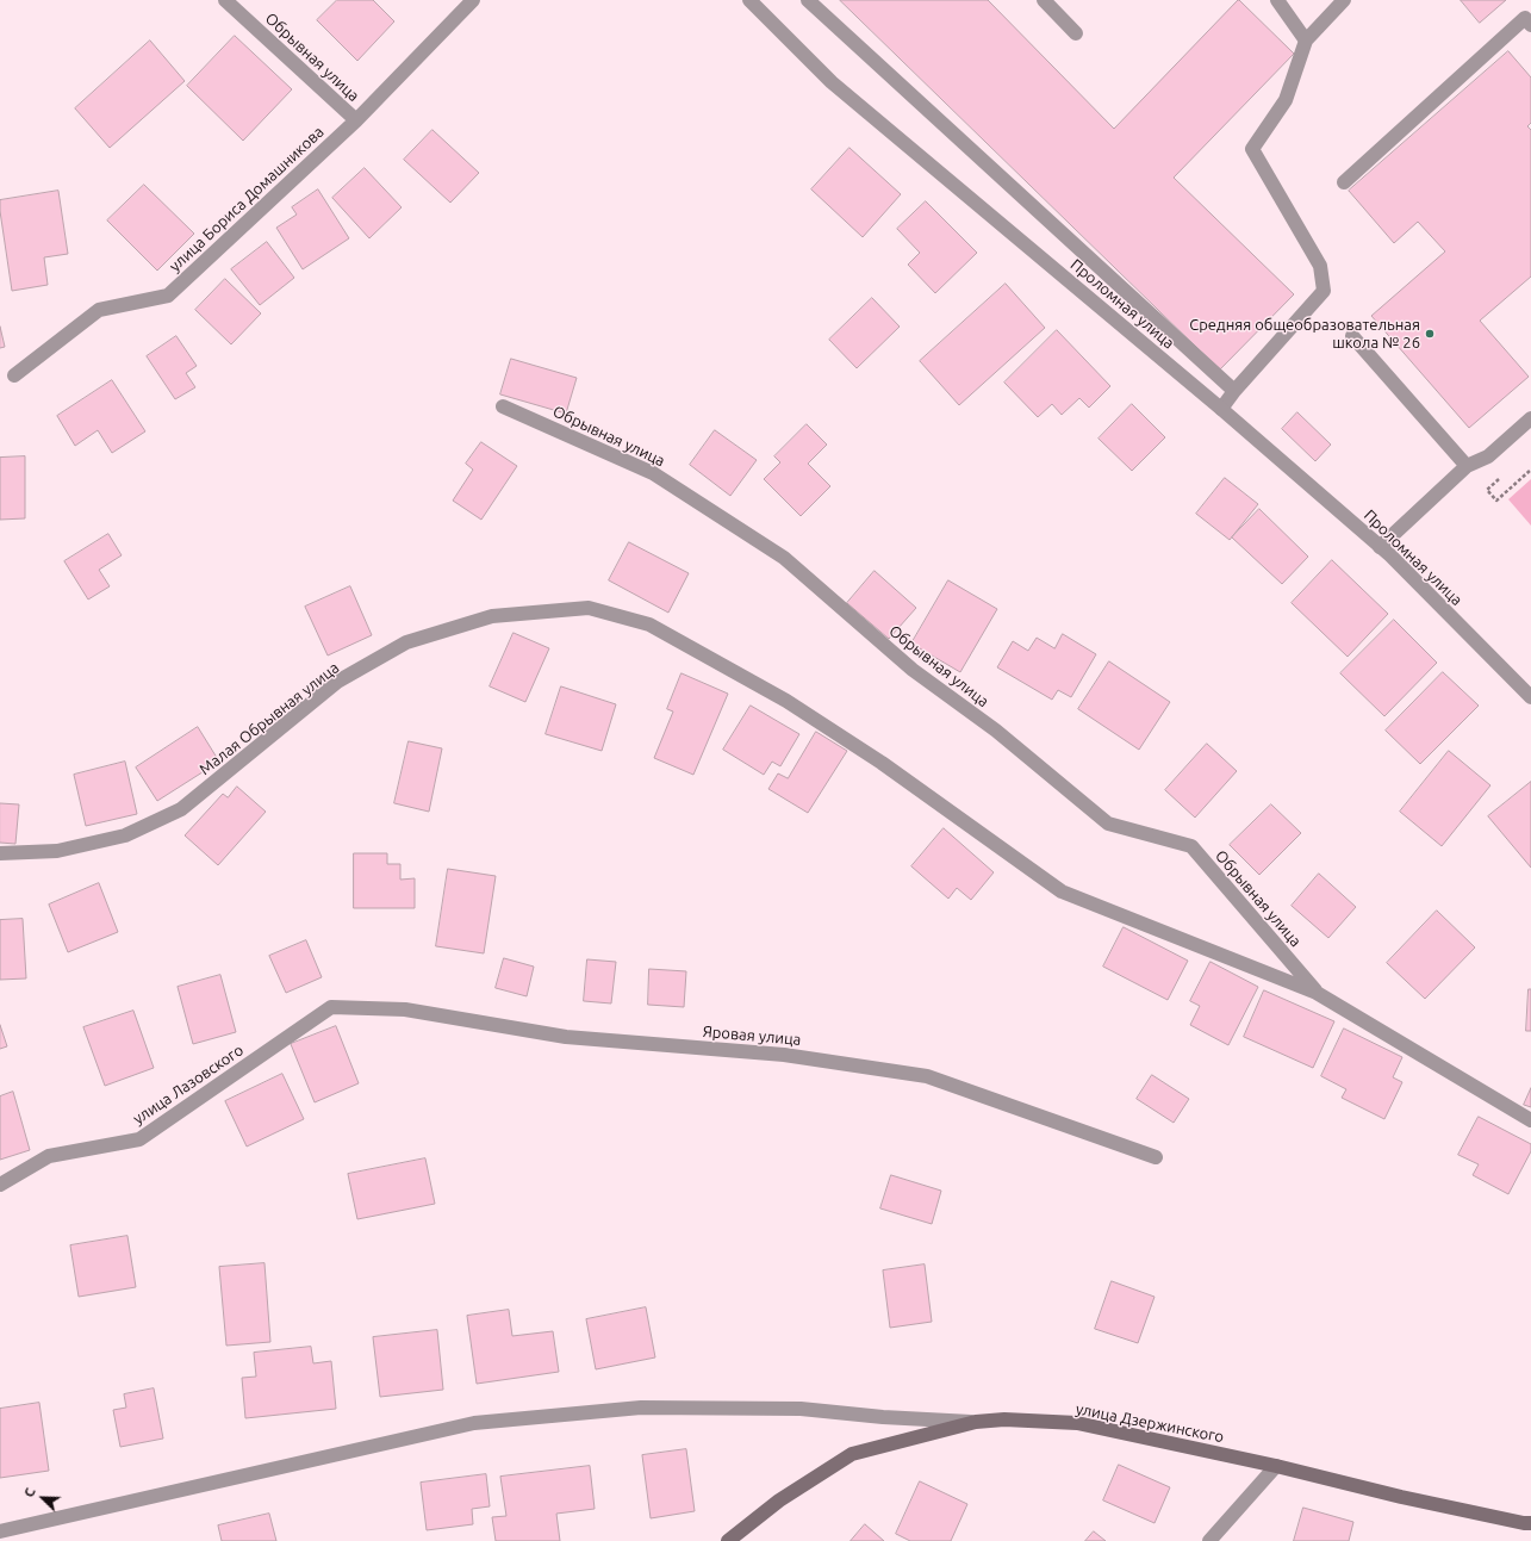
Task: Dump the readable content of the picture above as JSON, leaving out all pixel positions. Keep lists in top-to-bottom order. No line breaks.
{"streets":{"street":["Обрывная улица","улица Бориса Домашникова","Проломная улица","Малая Обрывная улица","Яровая улица","улица Лазовского","улица Дзержинского"]},"crossings":[["Обрывная улица","улица Бориса Домашникова"],["Обрывная улица","Малая Обрывная улица"],["Яровая улица","улица Лазовского"]],"places":["Средняя общеобразовательная школа № 26"],"north":"top left"}
